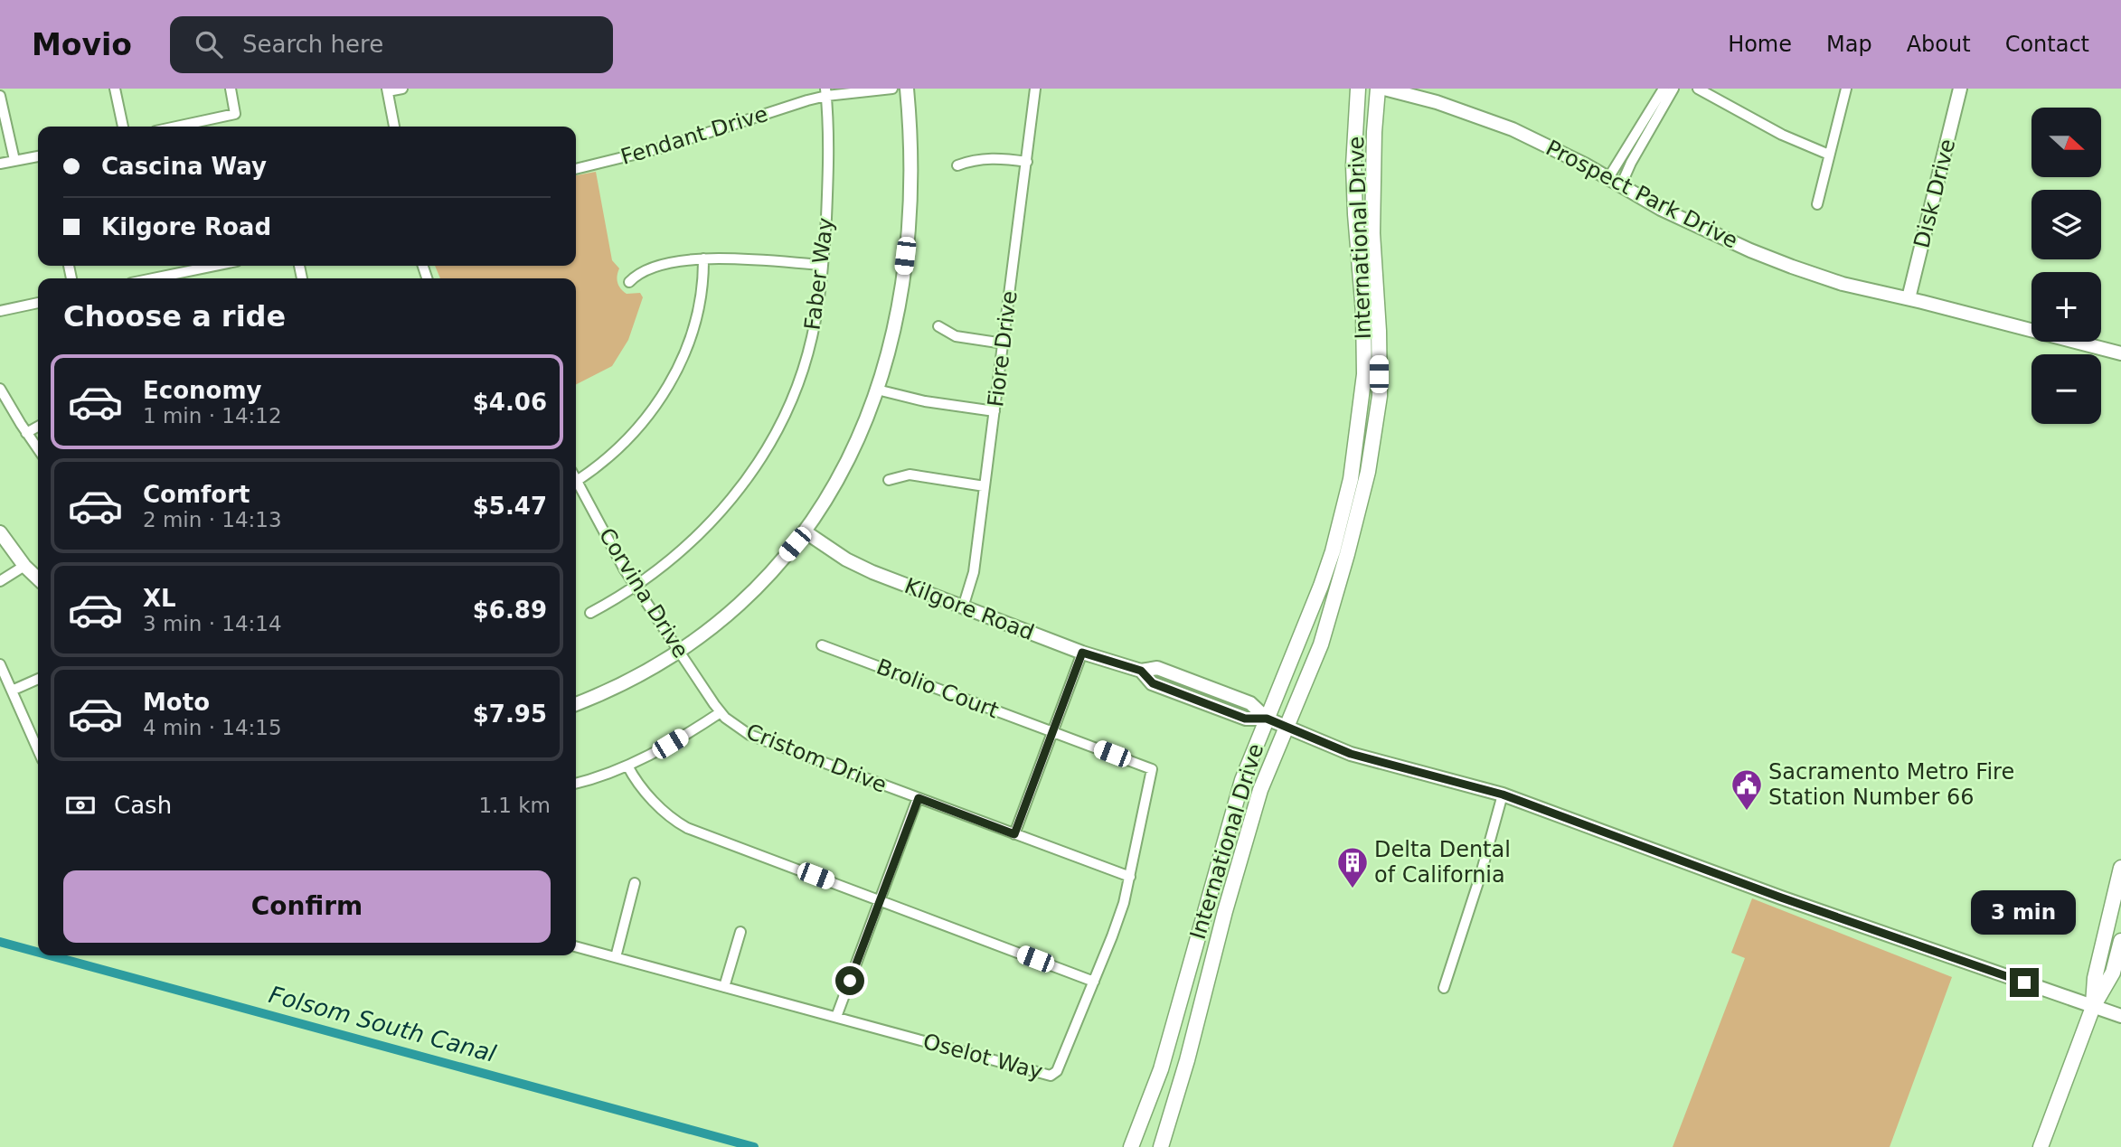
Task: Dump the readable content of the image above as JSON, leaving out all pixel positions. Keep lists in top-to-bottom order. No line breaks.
{"streets":{"main road":["International Drive"],"street":["Fendant Drive","Disk Drive","Prospect Park Drive","Faber Way","Fiore Drive","Corvina Drive","Kilgore Road","Brolio Court","Cristom Drive","Oselot Way"]},"crossings":[["Fendant Drive","Faber Way"],["Disk Drive","Prospect Park Drive"],["International Drive","Kilgore Road"],["Faber Way","Corvina Drive"],["Fiore Drive","Kilgore Road"],["Corvina Drive","Cristom Drive"],["Brolio Court","Oselot Way"],["Cristom Drive","Oselot Way"]],"water":["Folsom South Canal"],"places":{"public building":["Sacramento Metro Fire Station Number 66"],"building":["Delta Dental of California"]},"north":"right","page":{"header":"Movio","search":"Search here","nav":["Home","Map","About","Contact"],"map_buttons":["+","−"],"banner":["Cascina Way","Kilgore Road"],"heading":"Choose a ride","list":[{"name":"Economy","note":"1 min · 14:12","value":"$4.06"},{"name":"Comfort","note":"2 min · 14:13","value":"$5.47"},{"name":"XL","note":"3 min · 14:14","value":"$6.89"},{"name":"Moto","note":"4 min · 14:15","value":"$7.95"}],"pay":["Cash","1.1 km"],"buttons":"Confirm","bubble":"3 min"}}
